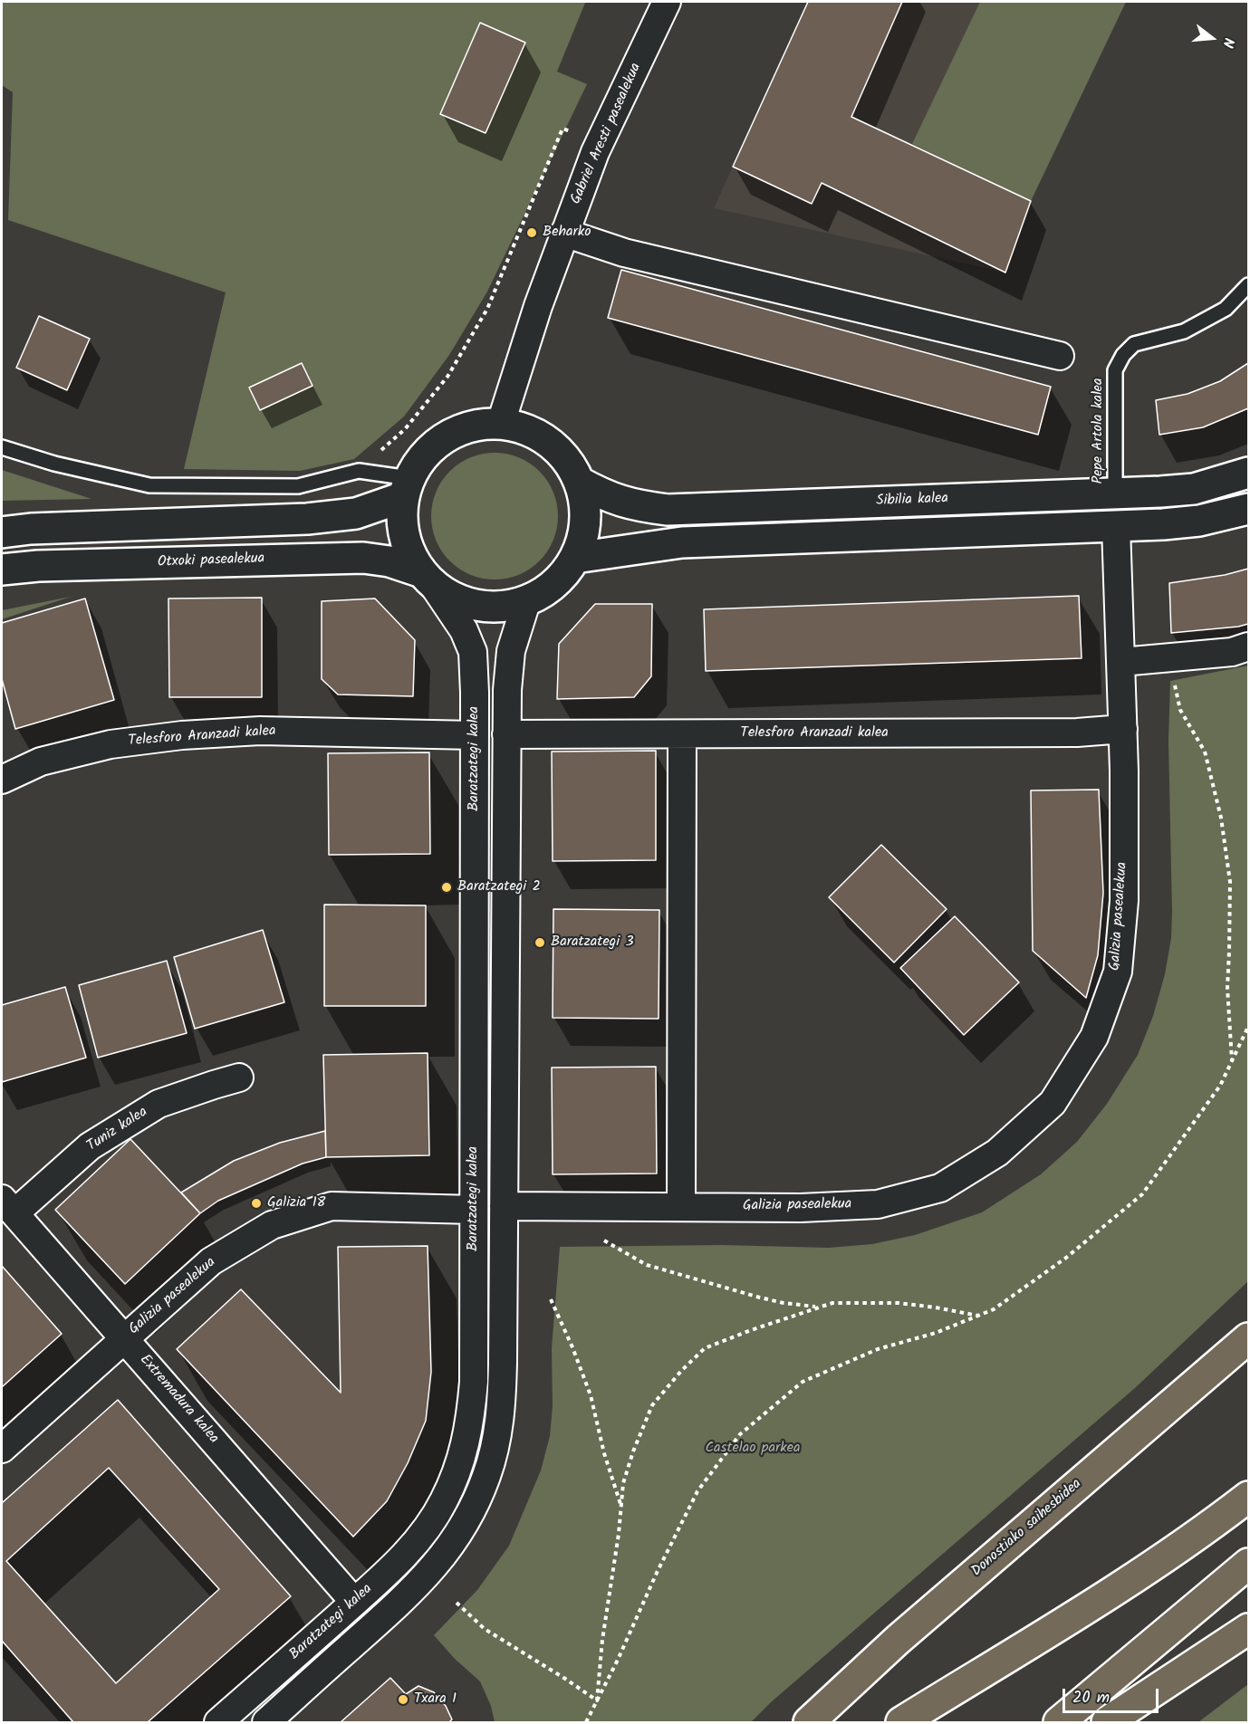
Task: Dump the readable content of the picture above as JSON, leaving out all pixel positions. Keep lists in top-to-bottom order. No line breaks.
{"streets":{"highway":["Donostiako saihesbidea"],"main road":["Sibilia kalea","Otxoki pasealekua"],"street":["Gabriel Aresti pasealekua","Telesforo Aranzadi kalea","Baratzategi kalea","Galizia pasealekua","Tuniz kalea","Extremadura kalea"],"lane":["Pepe Artola kalea"]},"crossings":[["Gabriel Aresti pasealekua","Sibilia kalea"],["Gabriel Aresti pasealekua","Otxoki pasealekua"],["Gabriel Aresti pasealekua","Baratzategi kalea"],["Pepe Artola kalea","Sibilia kalea"],["Sibilia kalea","Otxoki pasealekua"],["Sibilia kalea","Baratzategi kalea"],["Otxoki pasealekua","Baratzategi kalea"],["Telesforo Aranzadi kalea","Baratzategi kalea"],["Telesforo Aranzadi kalea","Galizia pasealekua"],["Baratzategi kalea","Galizia pasealekua"],["Baratzategi kalea","Extremadura kalea"],["Galizia pasealekua","Extremadura kalea"],["Tuniz kalea","Extremadura kalea"]],"parks":["Castelao parkea"],"places":["Beharko","Baratzategi 2","Baratzategi 3","Galizia 18","Txara 1"],"scale_bar":"20 m","north":"right"}
